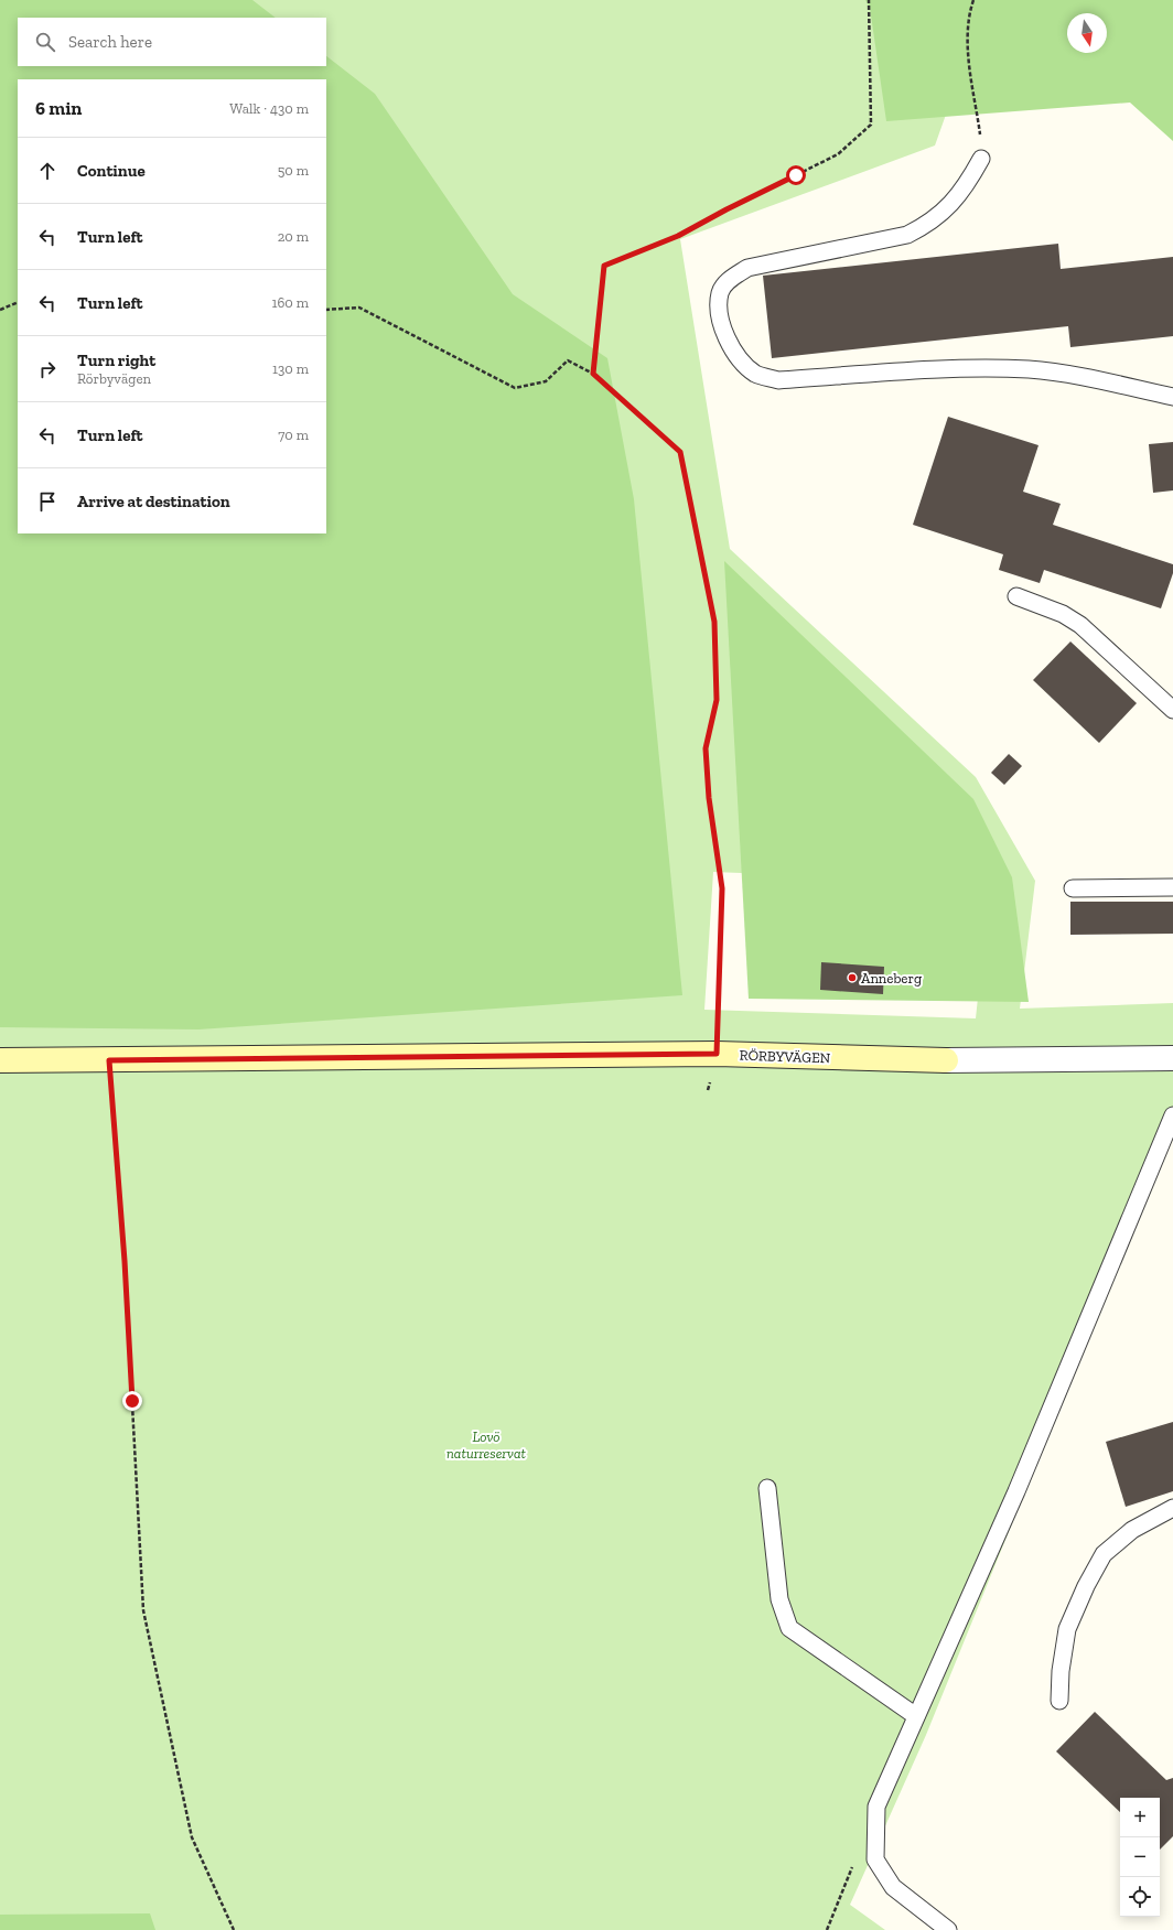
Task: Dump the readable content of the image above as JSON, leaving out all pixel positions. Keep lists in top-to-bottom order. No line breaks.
{"streets":{"street":["RÖRBYVÄGEN"]},"parks":["Lovö naturreservat"],"places":["Anneberg"],"north":"bottom","page":{"search":"Search here","heading":["6 min","Walk · 430 m"],"list":[["Continue","50 m"],["Turn left","20 m"],["Turn left","160 m"],["Turn right","Rörbyvägen","130 m"],["Turn left","70 m"],"Arrive at destination"],"map_buttons":["+","−"]}}
